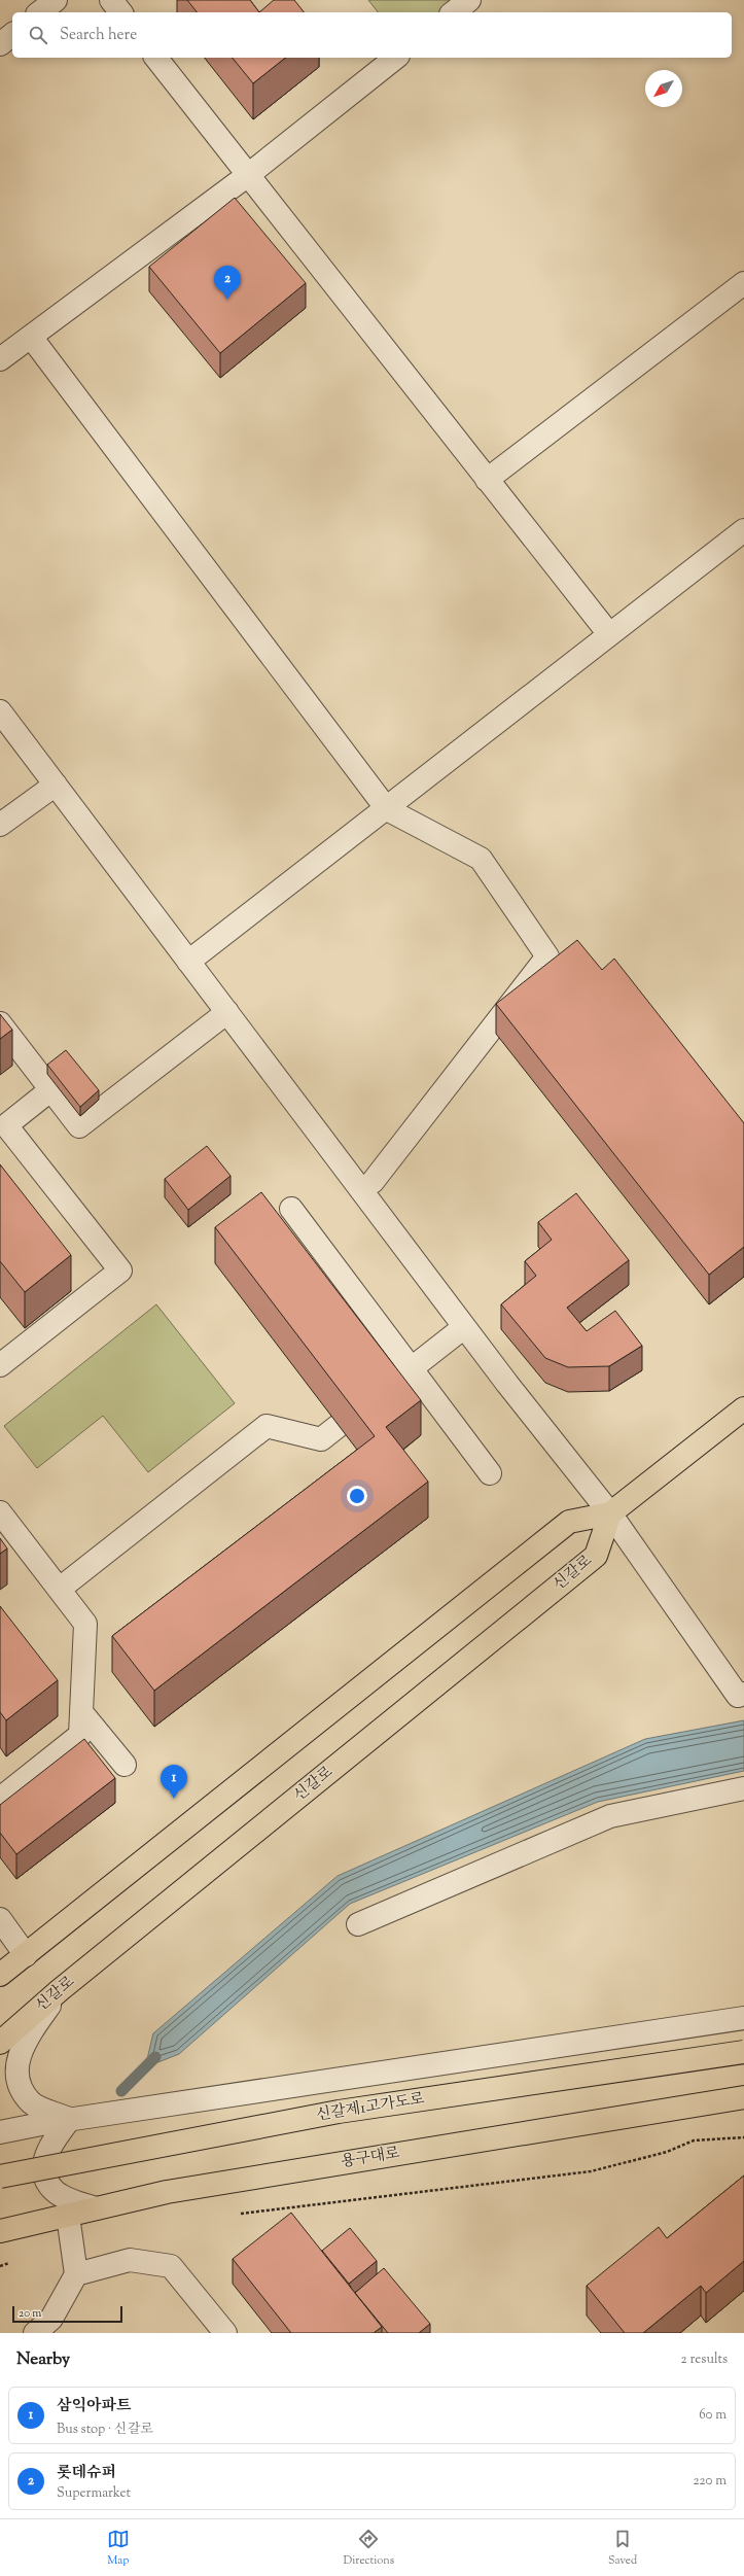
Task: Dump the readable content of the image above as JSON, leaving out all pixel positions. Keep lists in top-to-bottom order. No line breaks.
{"streets":{"main road":["신갈로","신갈제1고가도로","용구대로"]},"scale_bar":"20 m","north":"bottom left","page":{"search":"Search here","pins":["2","1"],"scale":"20 m","heading":["Nearby","2 results"],"list":[{"mark":"1","name":"삼익아파트","note":"Bus stop · 신갈로","value":"60 m"},{"mark":"2","name":"롯데슈퍼","note":"Supermarket","value":"220 m"}],"nav":["Map","Directions","Saved"]}}
